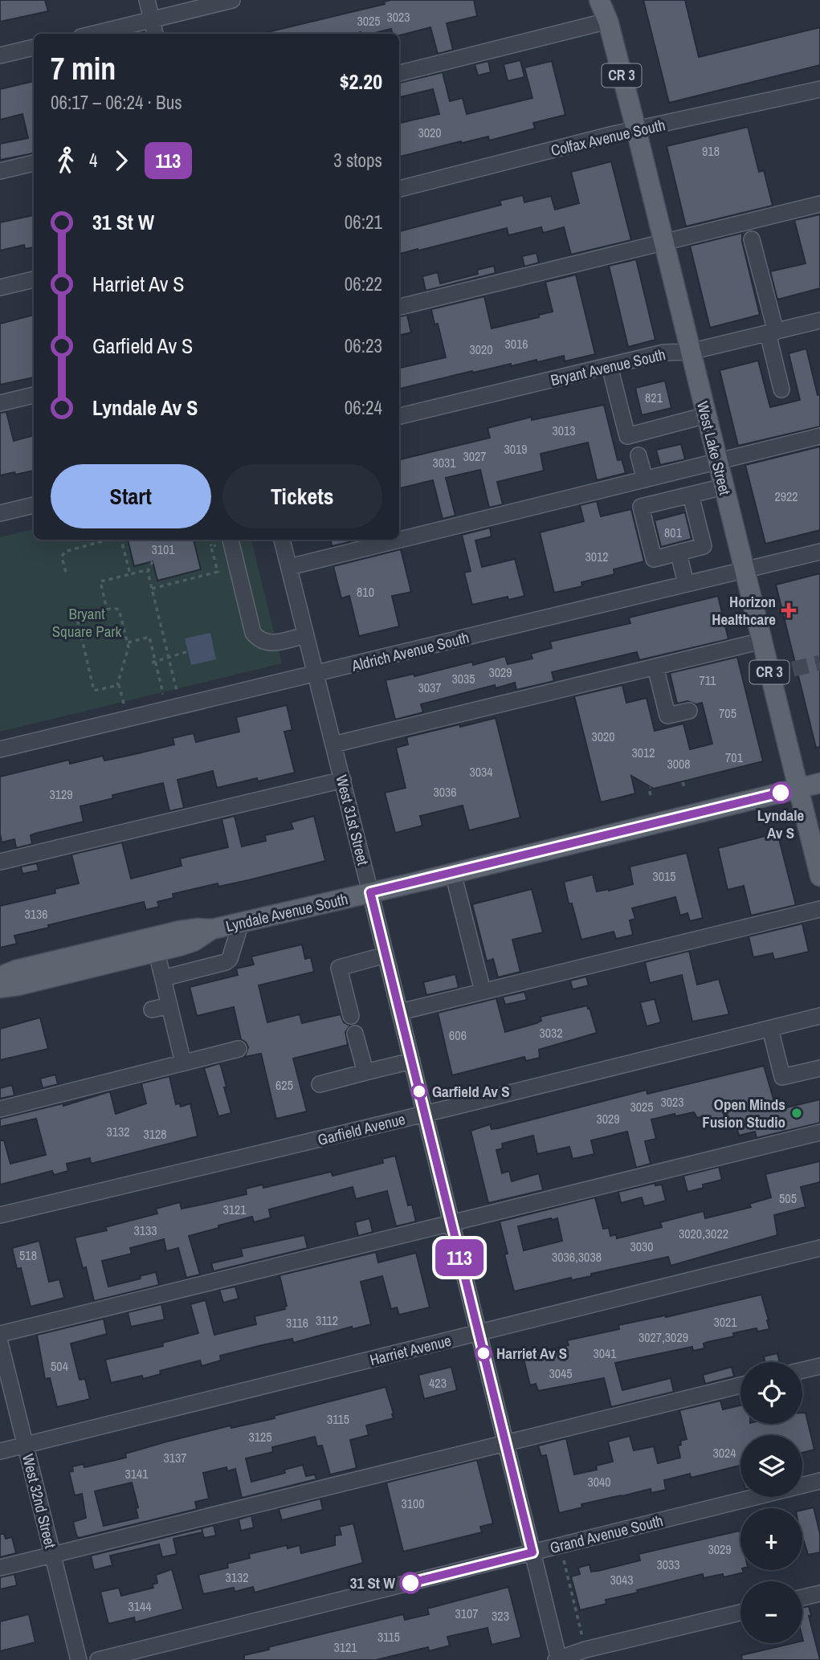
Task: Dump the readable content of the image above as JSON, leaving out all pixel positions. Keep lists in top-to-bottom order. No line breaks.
{"streets":{"main road":["CR 3","West Lake Street","Lyndale Avenue South"],"street":["Colfax Avenue South","Bryant Avenue South","Aldrich Avenue South","West 31st Street","Garfield Avenue","Harriet Avenue","West 32nd Street","Grand Avenue South"]},"crossings":[["Colfax Avenue South","West Lake Street"],["Bryant Avenue South","West Lake Street"],["West Lake Street","Aldrich Avenue South"],["West Lake Street","Lyndale Avenue South"],["Aldrich Avenue South","West 31st Street"],["West 31st Street","Lyndale Avenue South"],["West 31st Street","Garfield Avenue"],["West 31st Street","Harriet Avenue"],["West 31st Street","Grand Avenue South"],["Harriet Avenue","West 32nd Street"]],"parks":["Bryant Square Park"],"places":{"health":["Horizon Healthcare"],"other":["Lyndale Av S","Garfield Av S","Open Minds Fusion Studio","Harriet Av S","31 St W"]},"lines":["bus line 113"],"house_numbers":["3023","3025","3020","918","3016","3020","821","3013","3019","3027","3031","2922","801","3101","3012","810","3029","3035","711","3037","705","3020","3012","701","3008","3034","3036","3129","3015","3136","3032","606","625","3023","3025","3029","3132","3128","505","3121","3133","3020,3022","3030","518","3036,3038","3112","3021","3116","3027,3029","3041","504","3045","423","3115","3125","3024","3137","3141","3040","3100","3029","3033","3132","3043","3144","3107","323","3115","3121"],"page":{"on_map":"113","heading":["7 min","06:17 – 06:24 · Bus","$2.20"],"legs":["4","113","3 stops"],"list":[{"name":"31 St W","value":"06:21"},{"name":"Harriet Av S","value":"06:22"},{"name":"Garfield Av S","value":"06:23"},{"name":"Lyndale Av S","value":"06:24"}],"buttons":["Start","Tickets"],"map_buttons":["+","−"]}}
